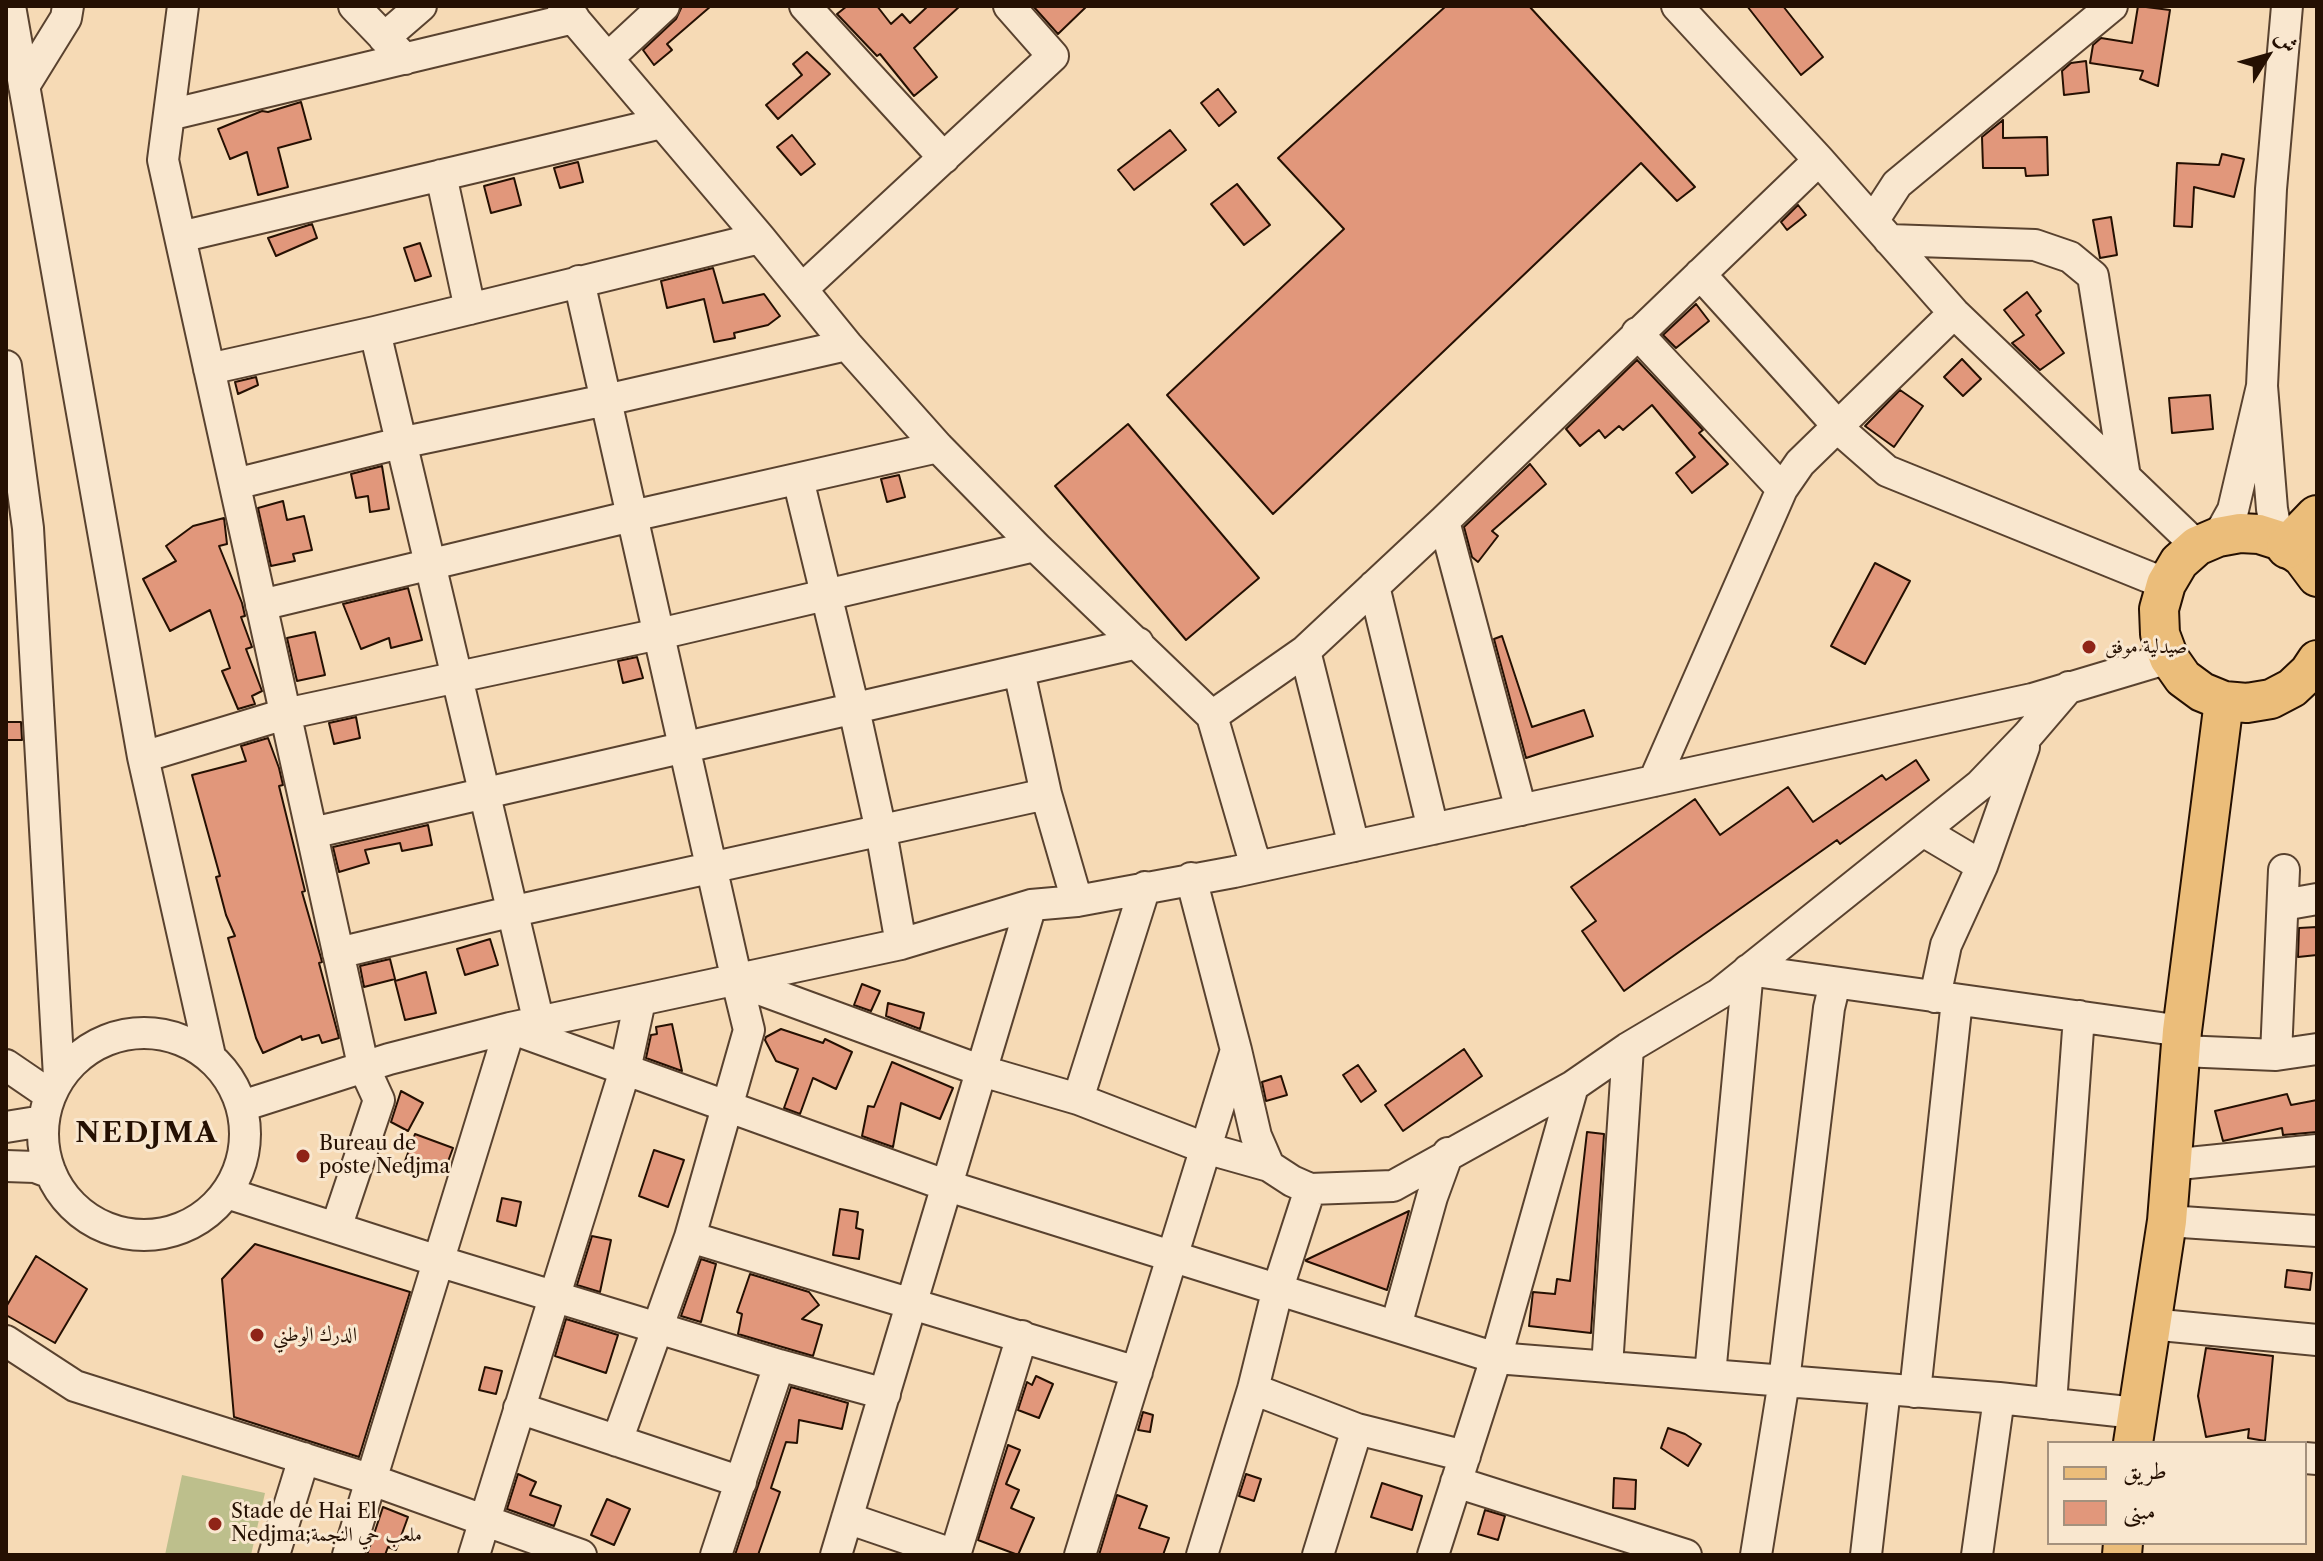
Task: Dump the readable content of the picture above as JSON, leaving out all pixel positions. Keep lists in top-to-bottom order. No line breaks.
{"districts":["NEDJMA"],"places":["صيدلية موفق","Bureau de poste Nedjma","الدرك الوطني","Stade de Hai El Nedjma;ملعب حي النجمة"],"legend":["طريق","مبنى"],"north":"top right"}
